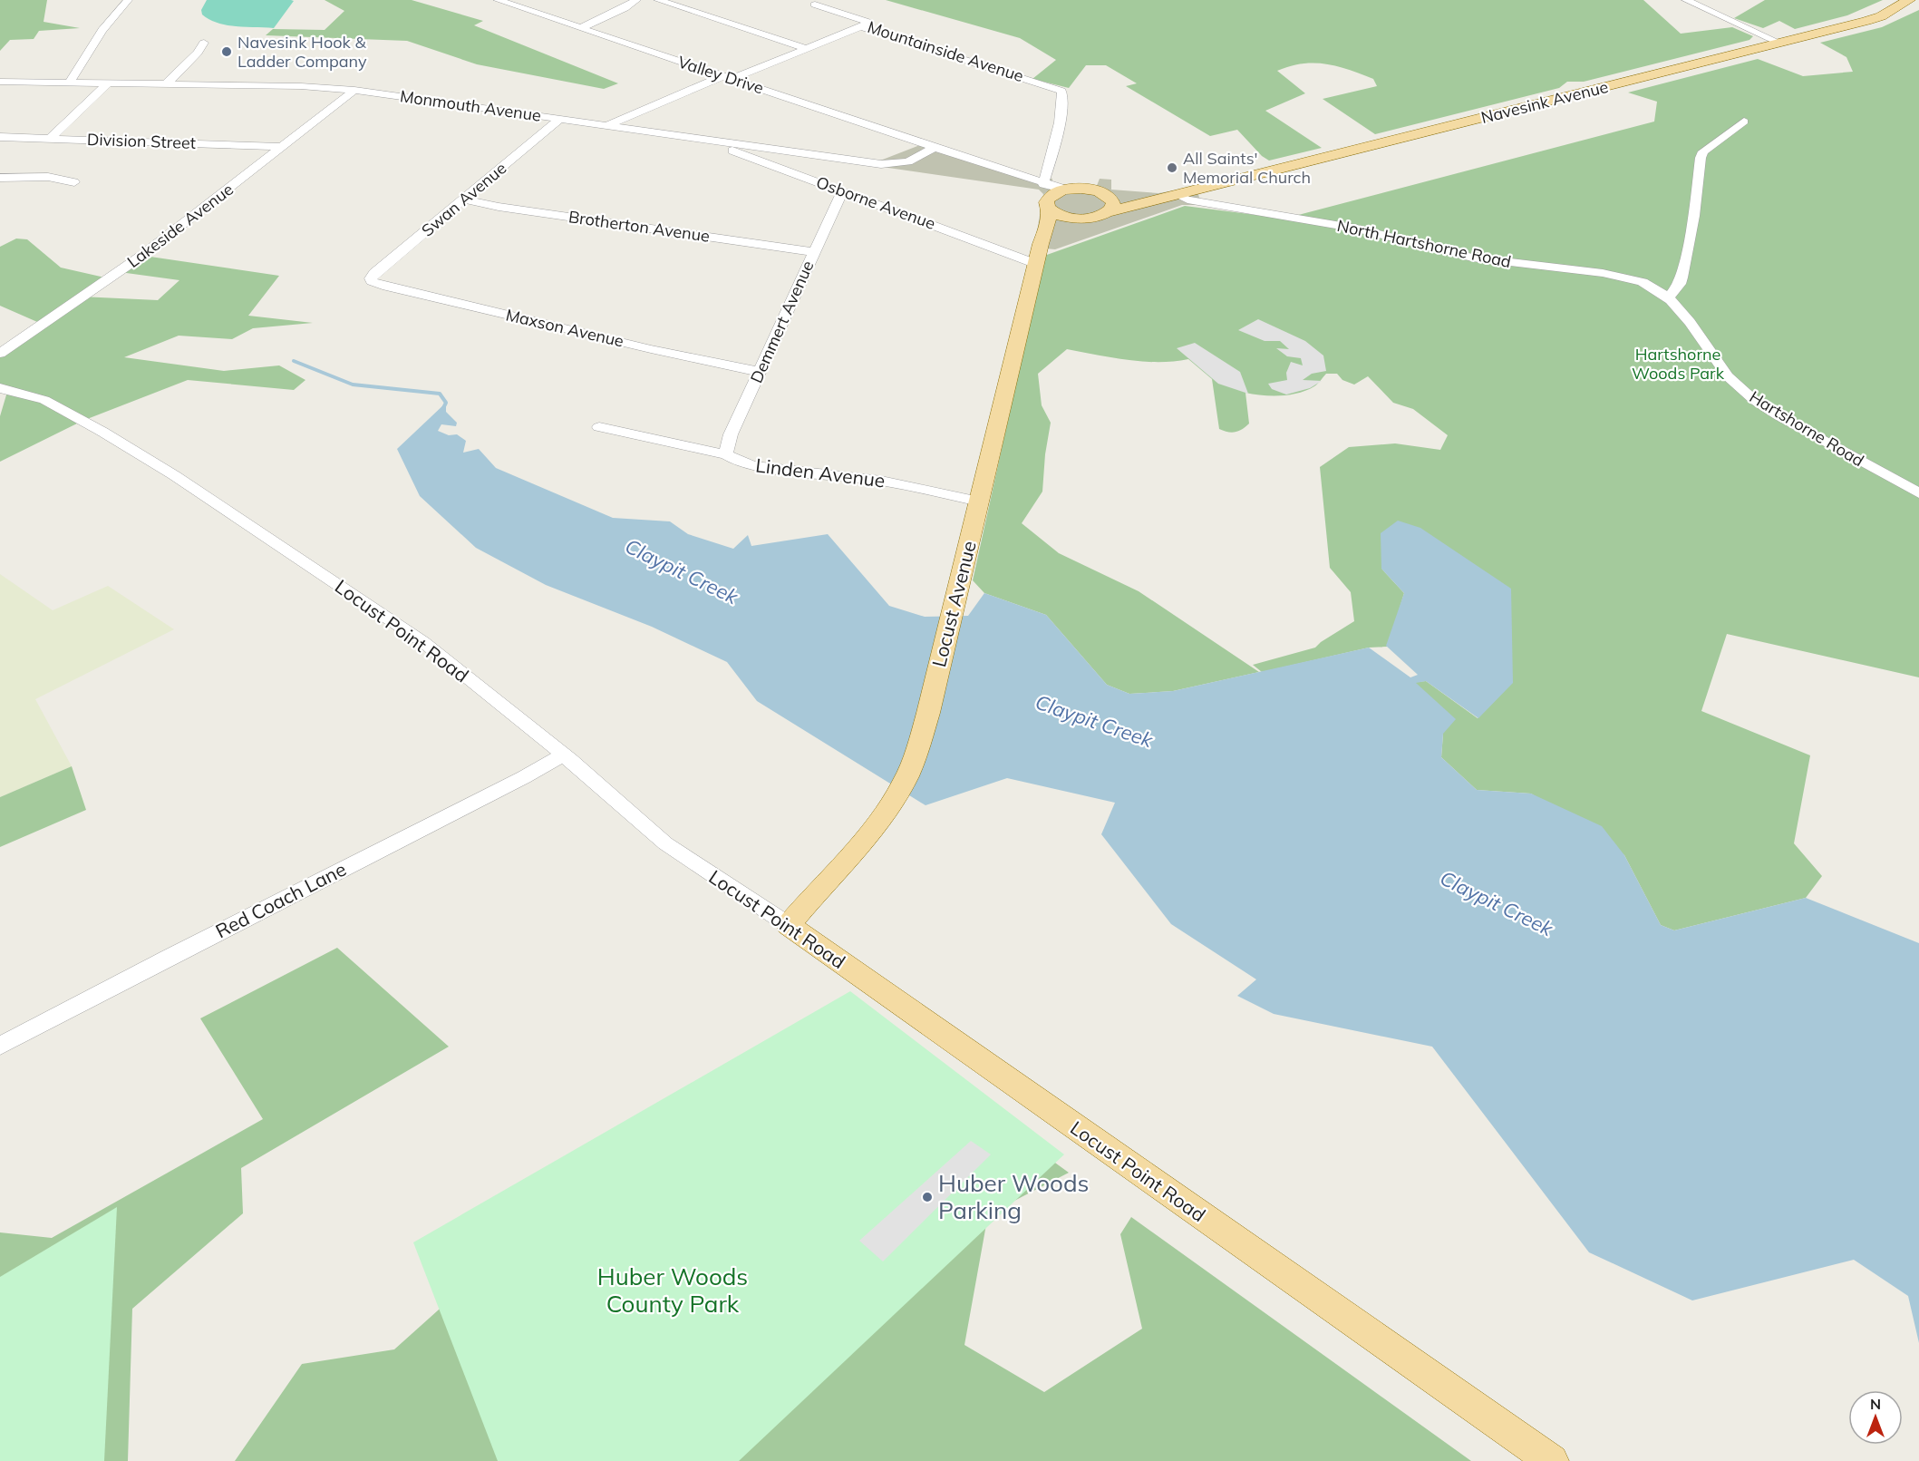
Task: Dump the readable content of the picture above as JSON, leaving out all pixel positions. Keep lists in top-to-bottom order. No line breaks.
{"streets":{"main road":["Navesink Avenue","Locust Avenue","Locust Point Road"],"street":["Mountainside Avenue","Valley Drive","Monmouth Avenue","Division Street","Swan Avenue","Osborne Avenue","Lakeside Avenue","Brotherton Avenue","North Hartshorne Road","Demmert Avenue","Maxson Avenue","Hartshorne Road","Linden Avenue","Red Coach Lane"]},"crossings":[["Mountainside Avenue","Valley Drive"],["Mountainside Avenue","Locust Avenue"],["Valley Drive","Monmouth Avenue"],["Valley Drive","Locust Avenue"],["Navesink Avenue","North Hartshorne Road"],["Monmouth Avenue","Swan Avenue"],["Monmouth Avenue","Osborne Avenue"],["Monmouth Avenue","Lakeside Avenue"],["Division Street","Lakeside Avenue"],["Swan Avenue","Brotherton Avenue"],["Swan Avenue","Maxson Avenue"],["Osborne Avenue","Demmert Avenue"],["Osborne Avenue","Locust Avenue"],["Brotherton Avenue","Demmert Avenue"],["North Hartshorne Road","Hartshorne Road"],["Demmert Avenue","Maxson Avenue"],["Demmert Avenue","Linden Avenue"],["Linden Avenue","Locust Avenue"],["Locust Avenue","Locust Point Road"],["Locust Point Road","Red Coach Lane"]],"water":["Claypit Creek"],"parks":["Hartshorne Woods Park","Huber Woods County Park"],"places":["Navesink Hook & Ladder Company","All Saints' Memorial Church","Huber Woods Parking"],"north":"top"}
